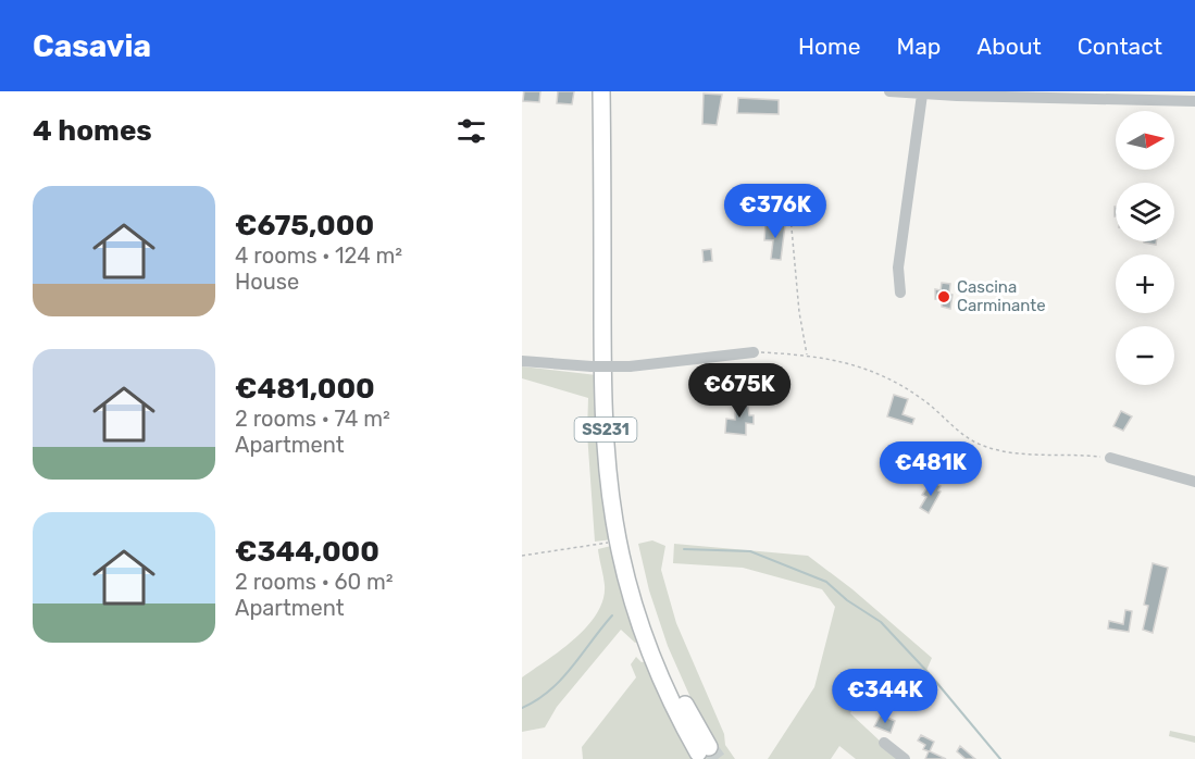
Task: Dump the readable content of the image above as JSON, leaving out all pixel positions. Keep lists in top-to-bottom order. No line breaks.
{"streets":{"highway":["SS231"]},"places":["Cascina Carminante"],"north":"right","page":{"header":"Casavia","nav":["Home","Map","About","Contact"],"heading":"4 homes","map_buttons":["+","−"],"list":[{"name":"€675,000","note":"4 rooms · 124 m² · House"},{"name":"€481,000","note":"2 rooms · 74 m² · Apartment"},{"name":"€344,000","note":"2 rooms · 60 m² · Apartment"}],"price":["€376K","€675K","€481K","€344K"]}}
